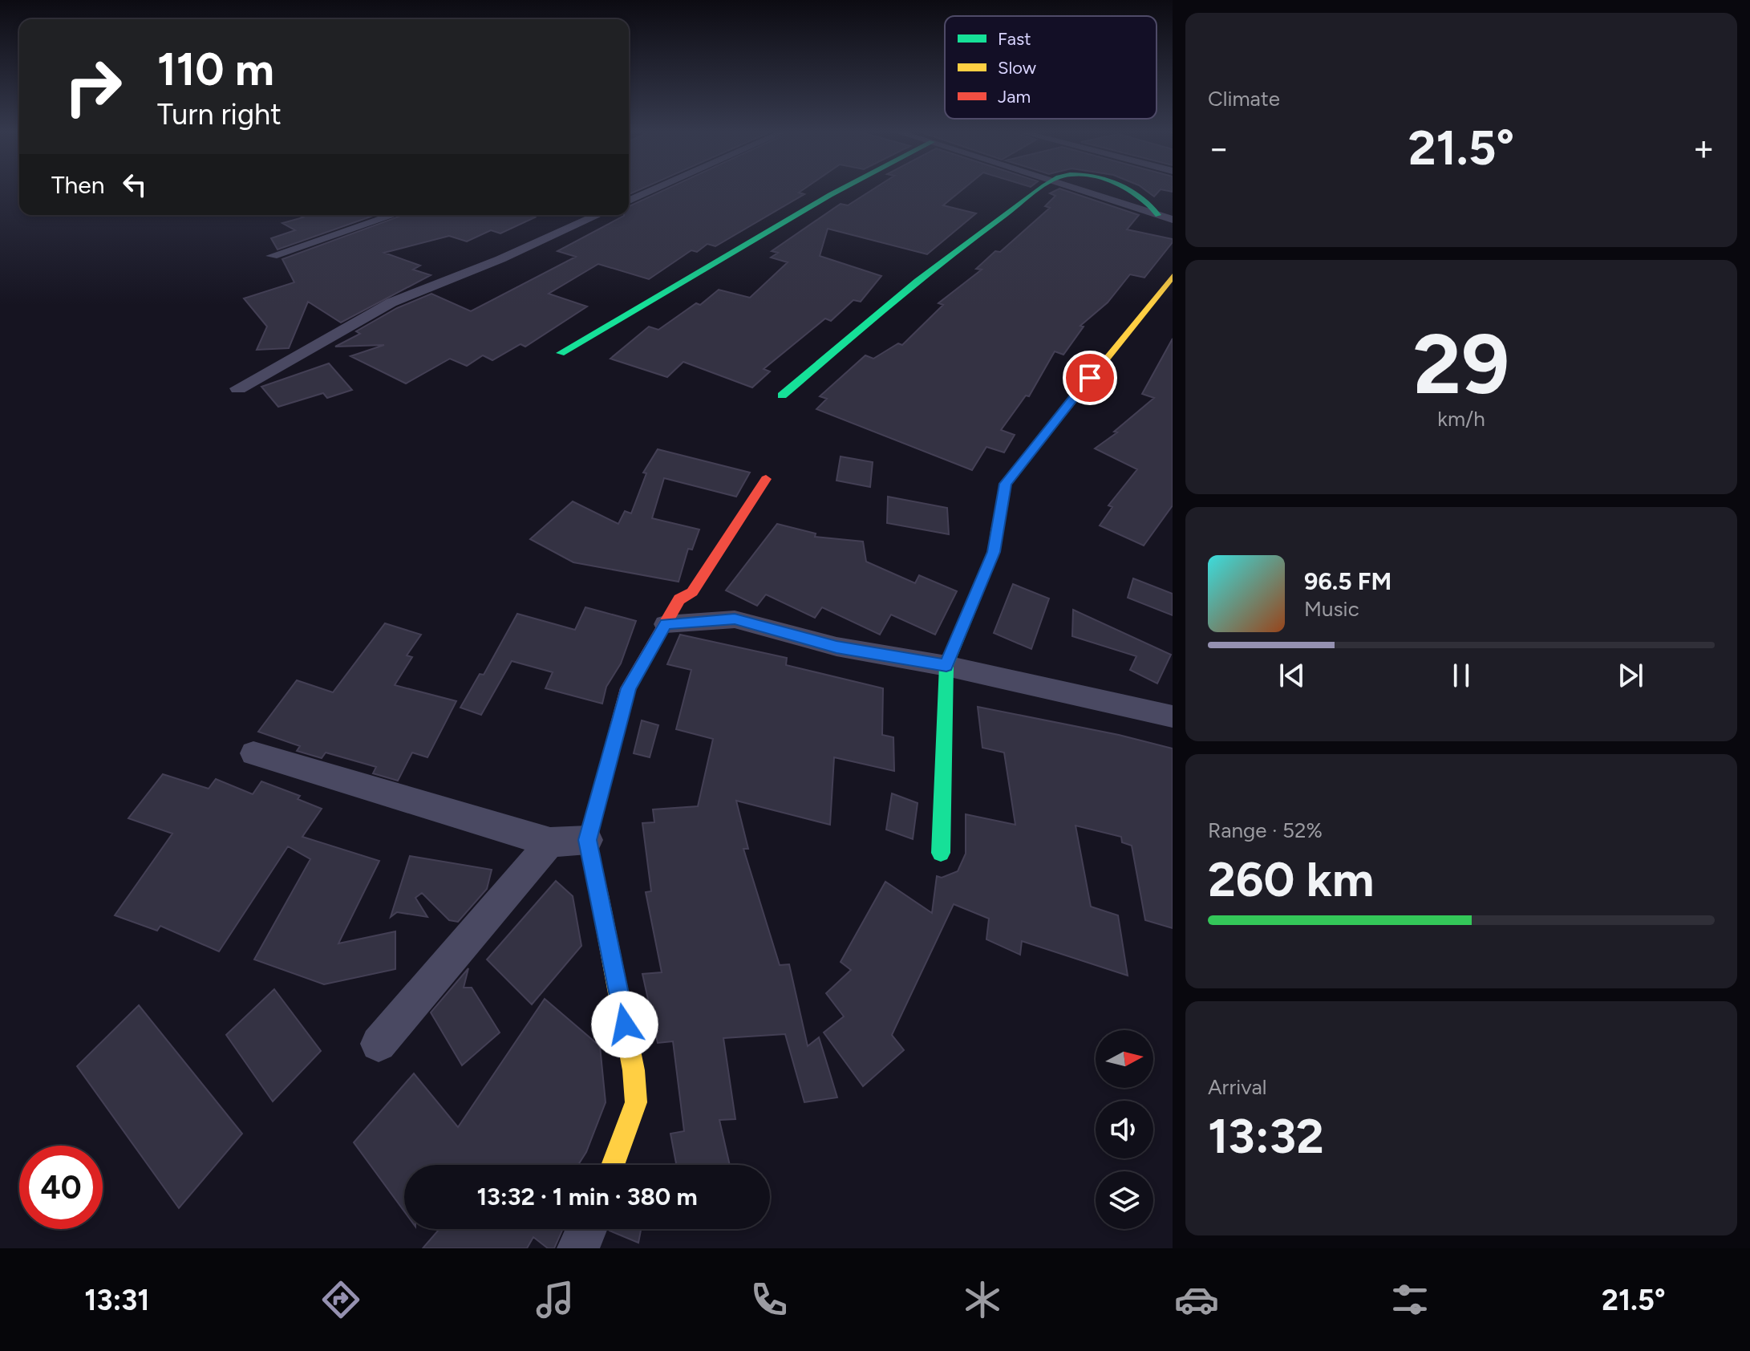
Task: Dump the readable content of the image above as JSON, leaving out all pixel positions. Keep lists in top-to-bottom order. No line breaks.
{"legend":["Fast","Slow","Jam"],"north":"right","page":{"tile":["Climate",["29","km/h"],["Range · 52%","260 km"],["Arrival","13:32"]],"turn":["110 m","Turn right"],"heat":["−","21.5°","+"],"then":"Then","song":["96.5 FM","Music"],"limit":"40","trip":"13:32 · 1 min · 380 m","tabs":["13:31","21.5°"]}}
